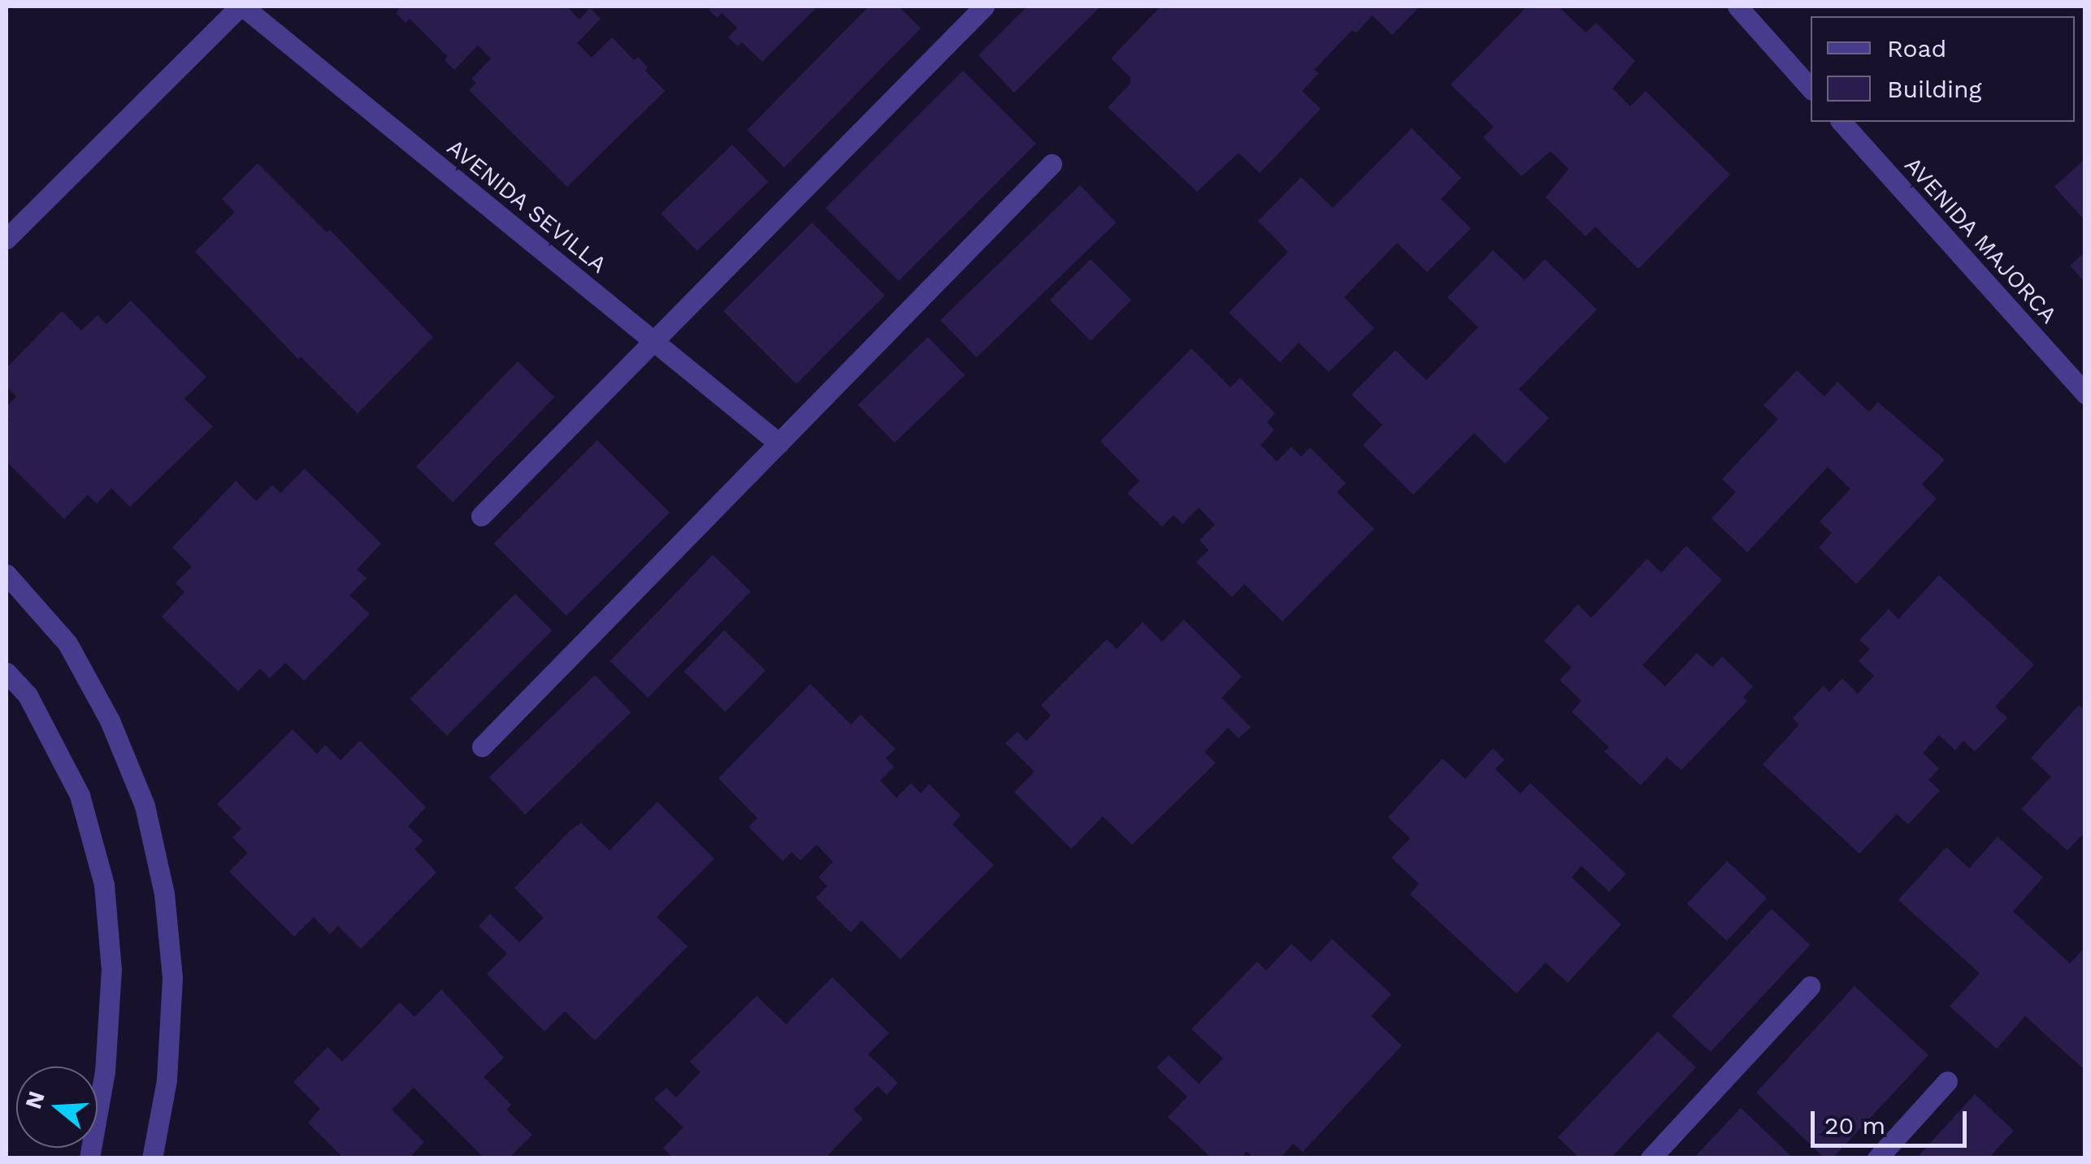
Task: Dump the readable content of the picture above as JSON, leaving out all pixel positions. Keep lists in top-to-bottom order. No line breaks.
{"streets":{"street":["AVENIDA SEVILLA","AVENIDA MAJORCA"]},"legend":["Road","Building"],"scale_bar":"20 m","north":"left"}
